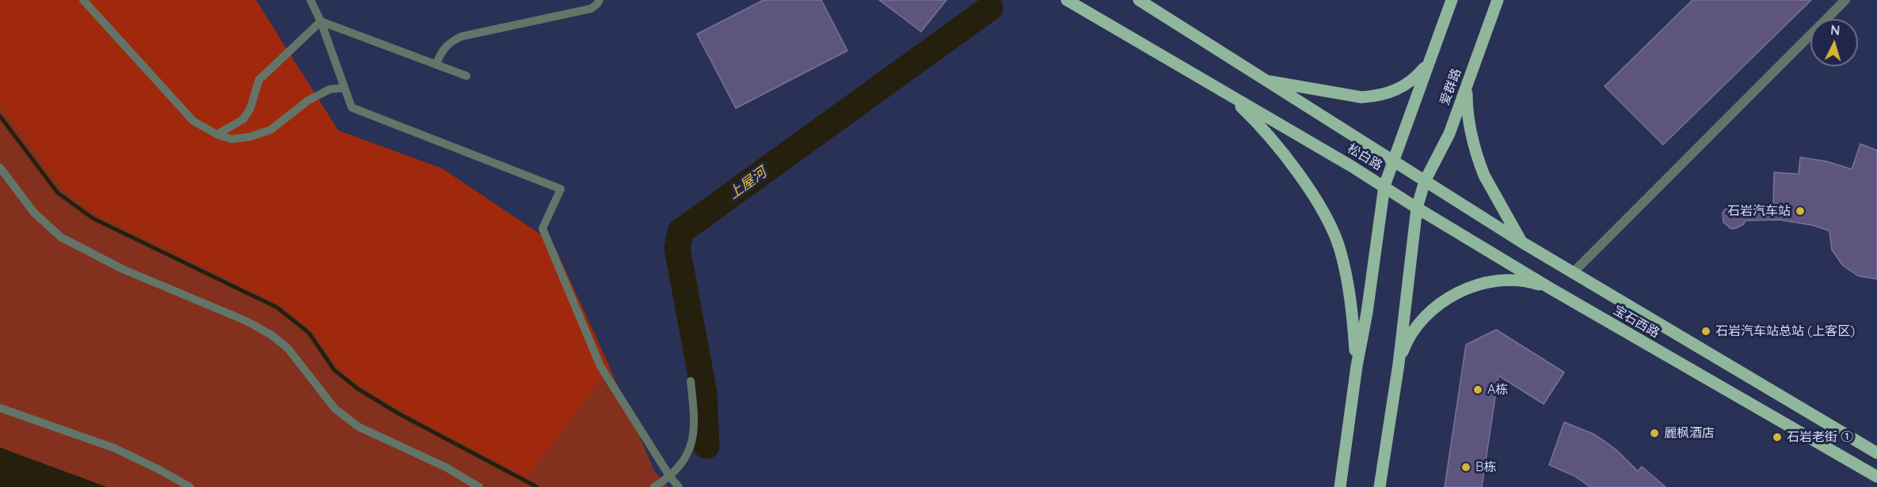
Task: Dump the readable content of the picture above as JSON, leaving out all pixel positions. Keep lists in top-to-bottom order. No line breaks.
{"streets":{"main road":["爱群路","松白路","宝石西路"]},"crossings":[["爱群路","松白路"],["爱群路","宝石西路"],["松白路","宝石西路"]],"water":["上屋河"],"places":["石岩汽车站","石岩汽车站总站 (上客区)","A栋","麗枫酒店","石岩老街 ①","B栋"],"north":"top"}
